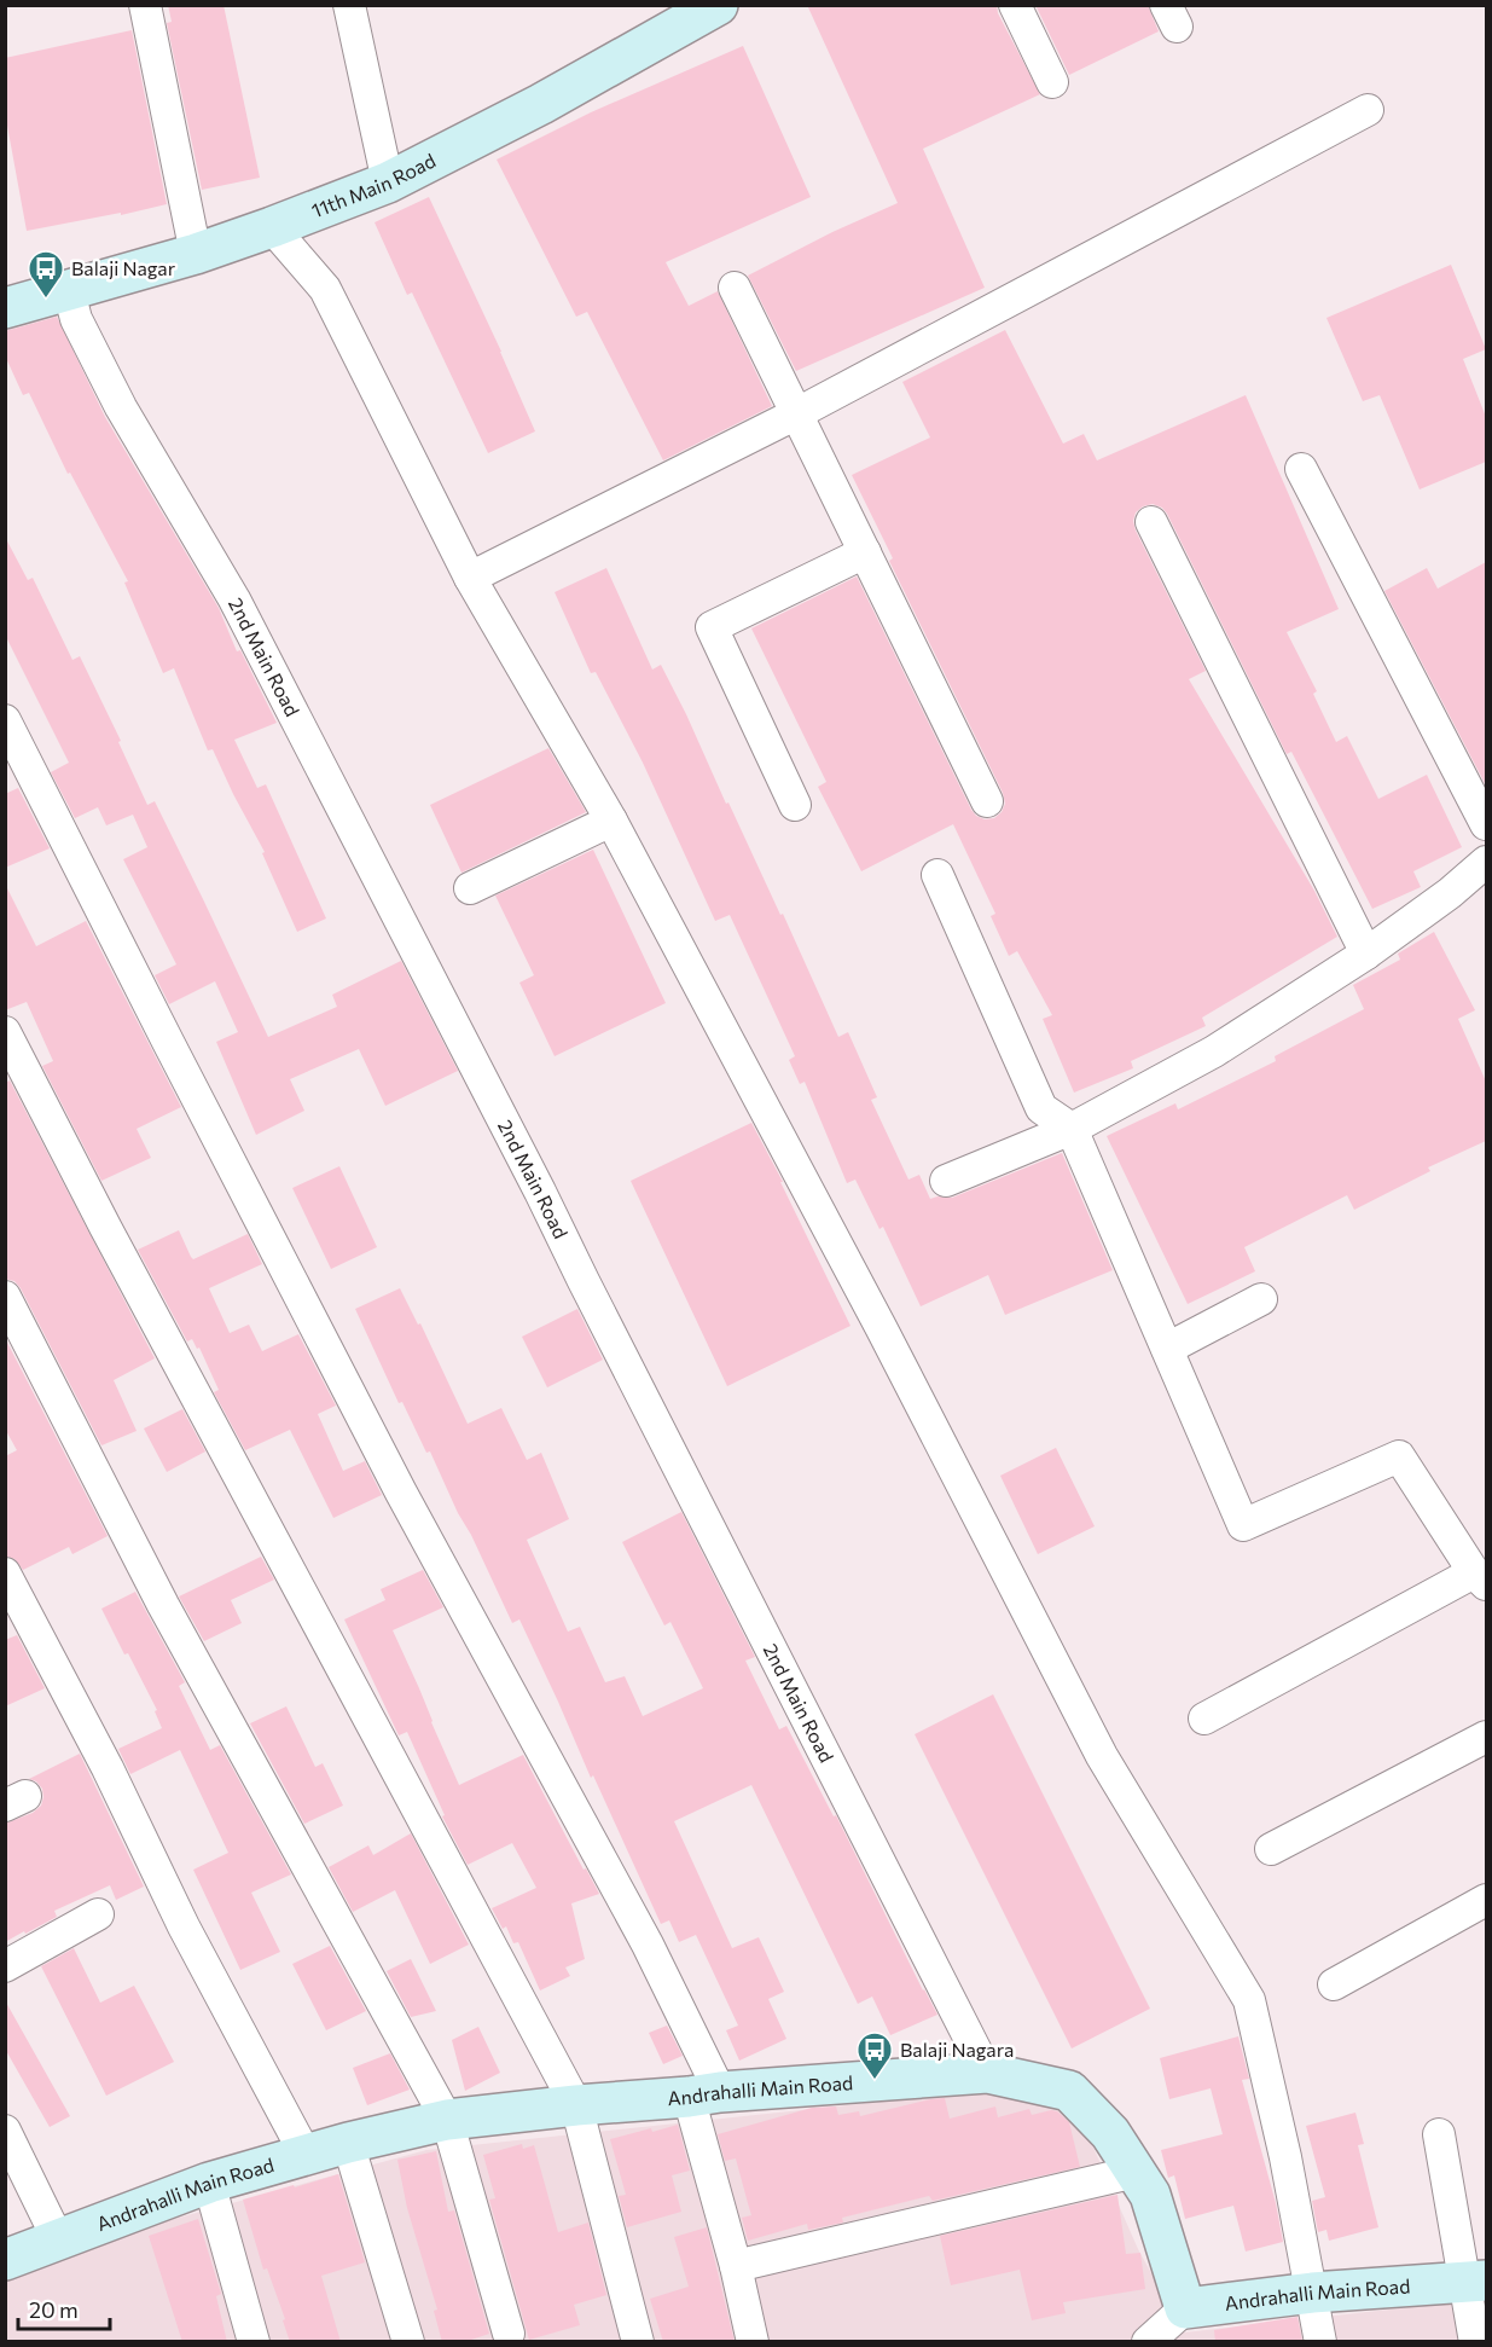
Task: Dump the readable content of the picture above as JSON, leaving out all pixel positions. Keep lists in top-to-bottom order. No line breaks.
{"streets":{"street":["11th Main Road","2nd Main Road","Andrahalli Main Road"]},"crossings":[["11th Main Road","2nd Main Road"],["2nd Main Road","Andrahalli Main Road"]],"places":{"bus stop":["Balaji Nagar","Balaji Nagara"]},"scale_bar":"20 m"}
